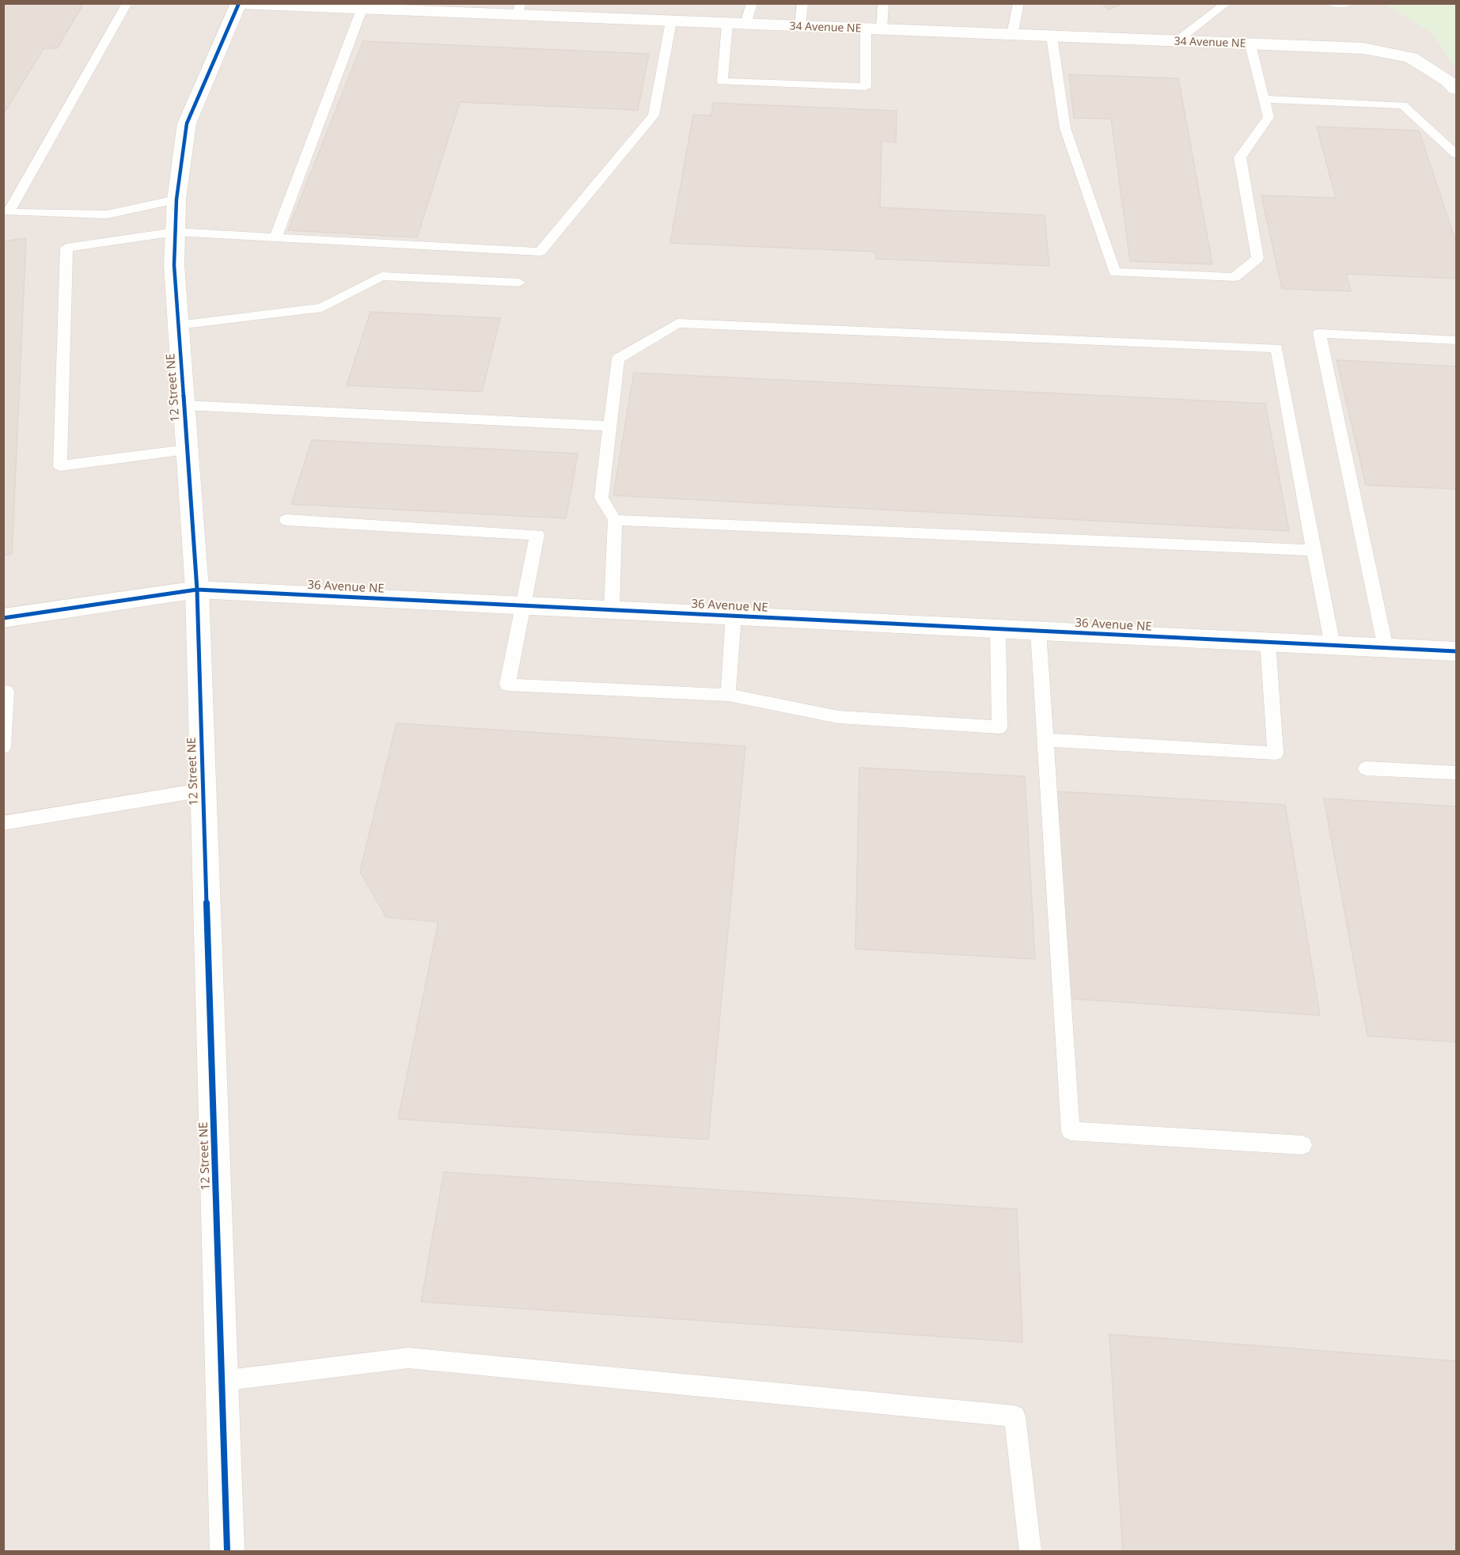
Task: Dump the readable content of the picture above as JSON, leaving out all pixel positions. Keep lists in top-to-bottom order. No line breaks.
{"streets":{"street":["34 Avenue NE","12 Street NE","36 Avenue NE"]},"crossings":[["34 Avenue NE","12 Street NE"],["12 Street NE","36 Avenue NE"]]}
